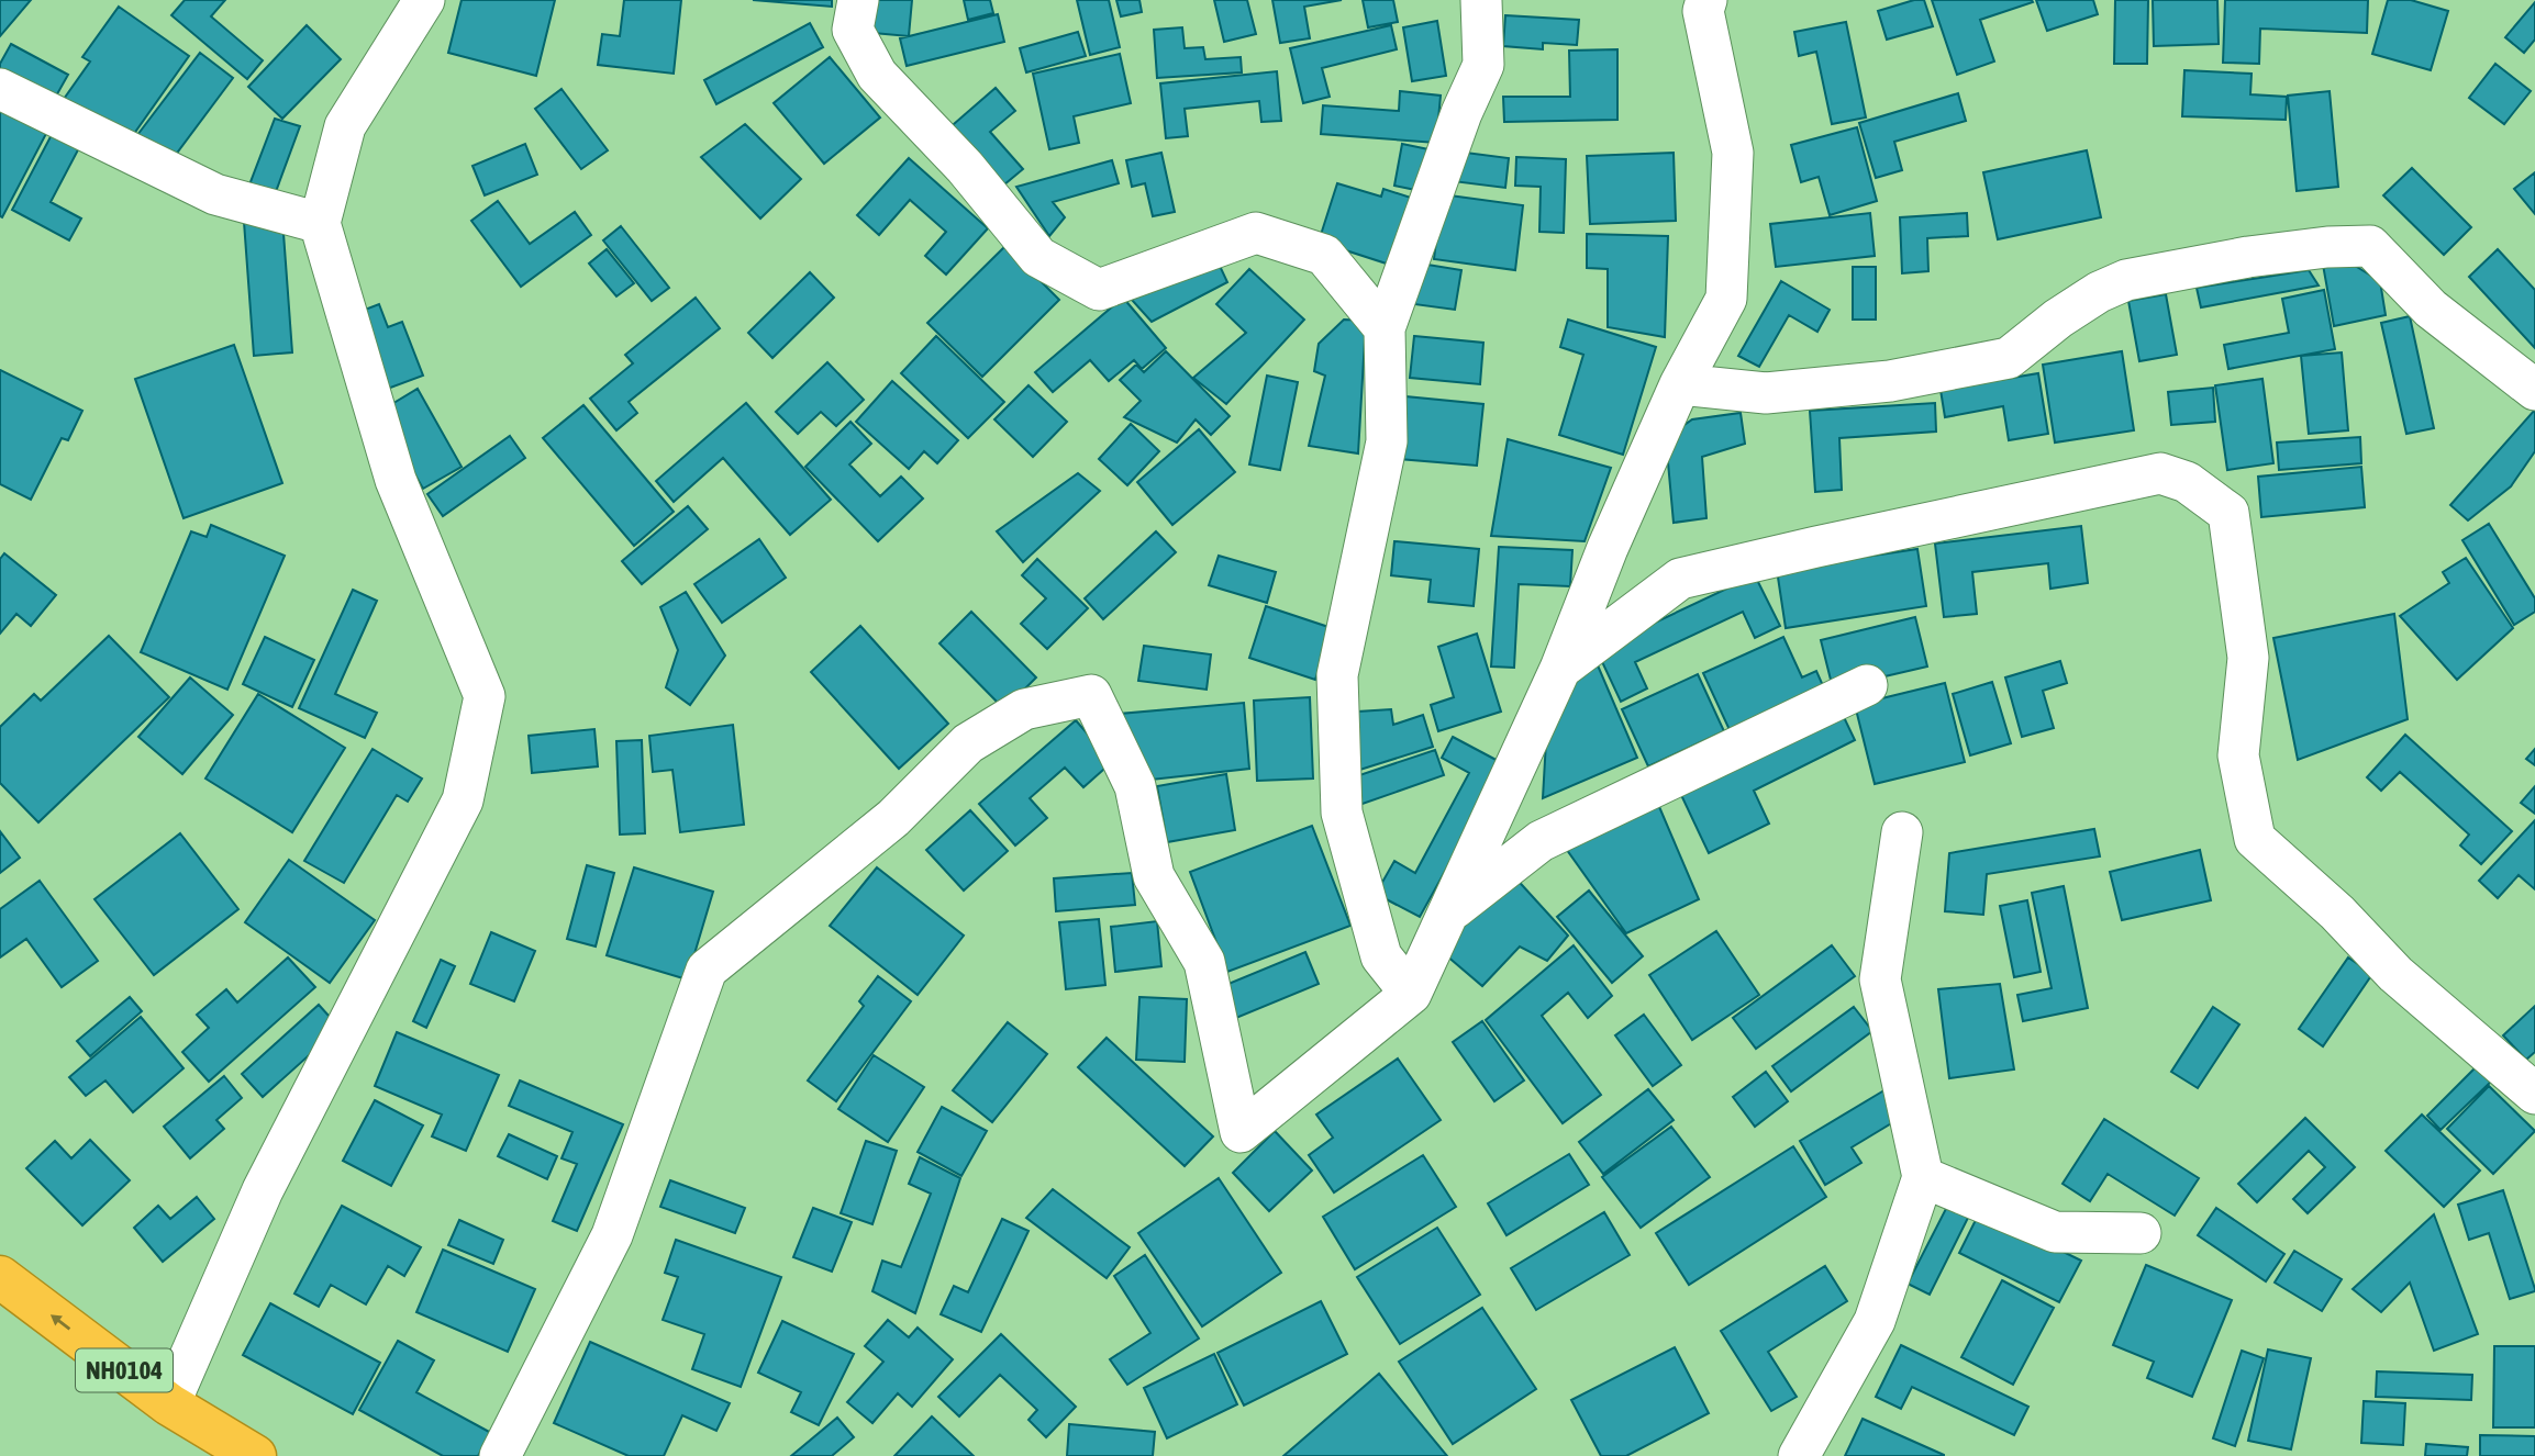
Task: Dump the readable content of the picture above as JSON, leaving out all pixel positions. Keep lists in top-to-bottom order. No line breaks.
{"streets":{"highway":["NH0104"]}}
